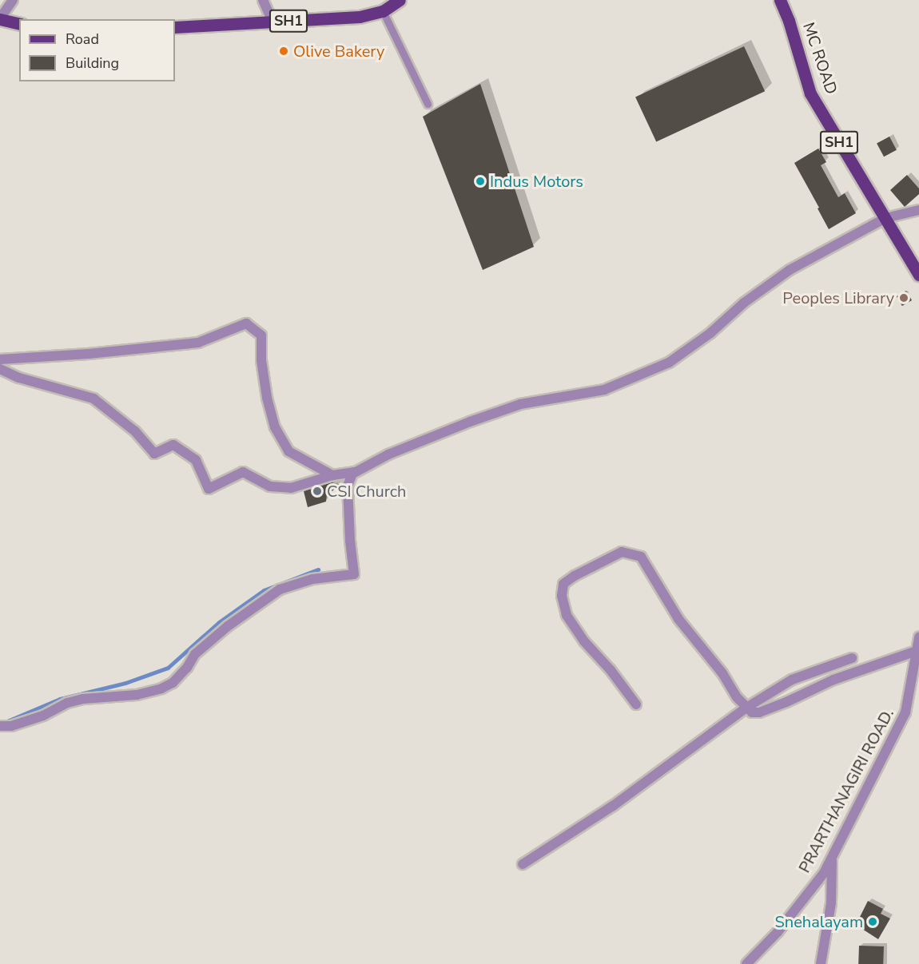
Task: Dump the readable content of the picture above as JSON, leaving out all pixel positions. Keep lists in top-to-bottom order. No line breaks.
{"streets":{"main road":["SH1","MC ROAD"],"street":["PRARTHANAGIRI ROAD."]},"places":["Olive Bakery","Indus Motors","Peoples Library","CSI Church","Snehalayam"],"legend":["Road","Building"]}
